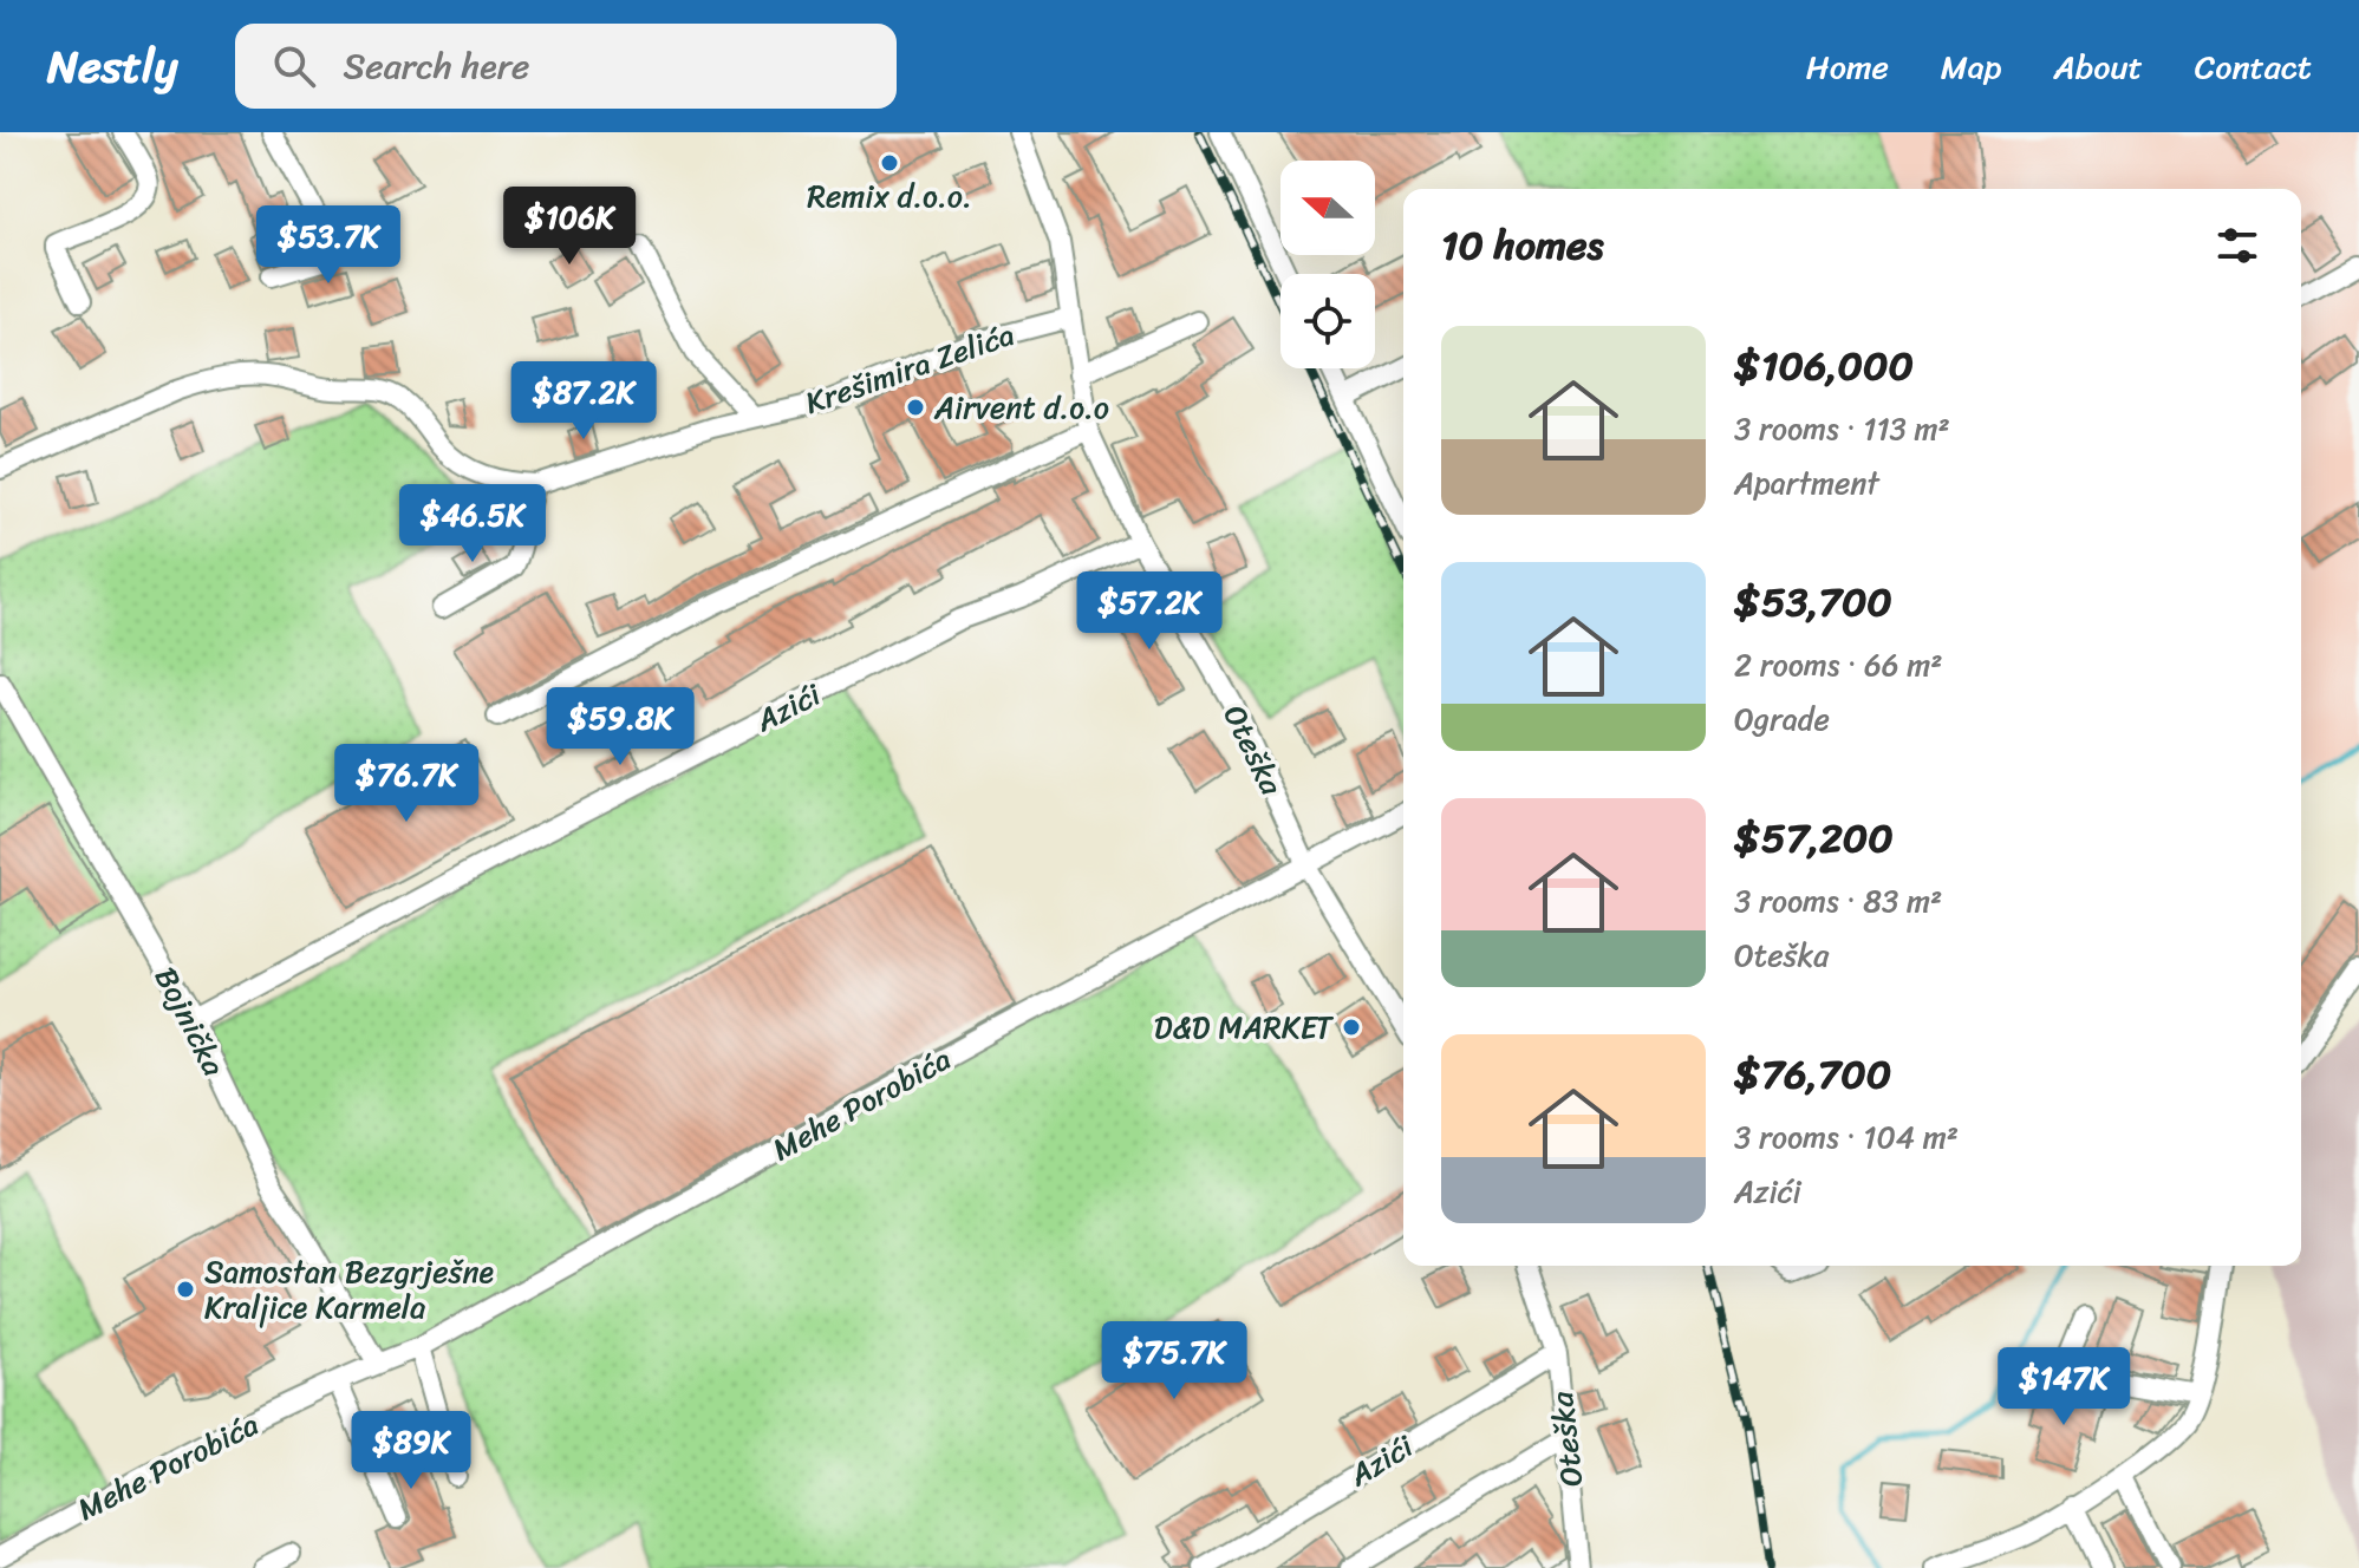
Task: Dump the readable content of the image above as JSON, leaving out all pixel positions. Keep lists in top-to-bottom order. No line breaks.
{"streets":{"street":["Krešimira Zelića","Azići","Oteška","Bojnička","Mehe Porobića"]},"crossings":[["Krešimira Zelića","Oteška"],["Azići","Oteška"],["Azići","Bojnička"],["Oteška","Mehe Porobića"],["Bojnička","Mehe Porobića"]],"places":["Remix d.o.o.","Airvent d.o.o","D&D MARKET","Samostan Bezgrješne Kraljice Karmela"],"north":"left","page":{"header":"Nestly","search":"Search here","nav":["Home","Map","About","Contact"],"price":["$106K","$53.7K","$87.2K","$46.5K","$57.2K","$59.8K","$76.7K","$75.7K","$147K","$89K"],"heading":"10 homes","list":[{"name":"$106,000","note":"3 rooms · 113 m² · Apartment"},{"name":"$53,700","note":"2 rooms · 66 m² · Ograde"},{"name":"$57,200","note":"3 rooms · 83 m² · Oteška"},{"name":"$76,700","note":"3 rooms · 104 m² · Azići"}]}}
